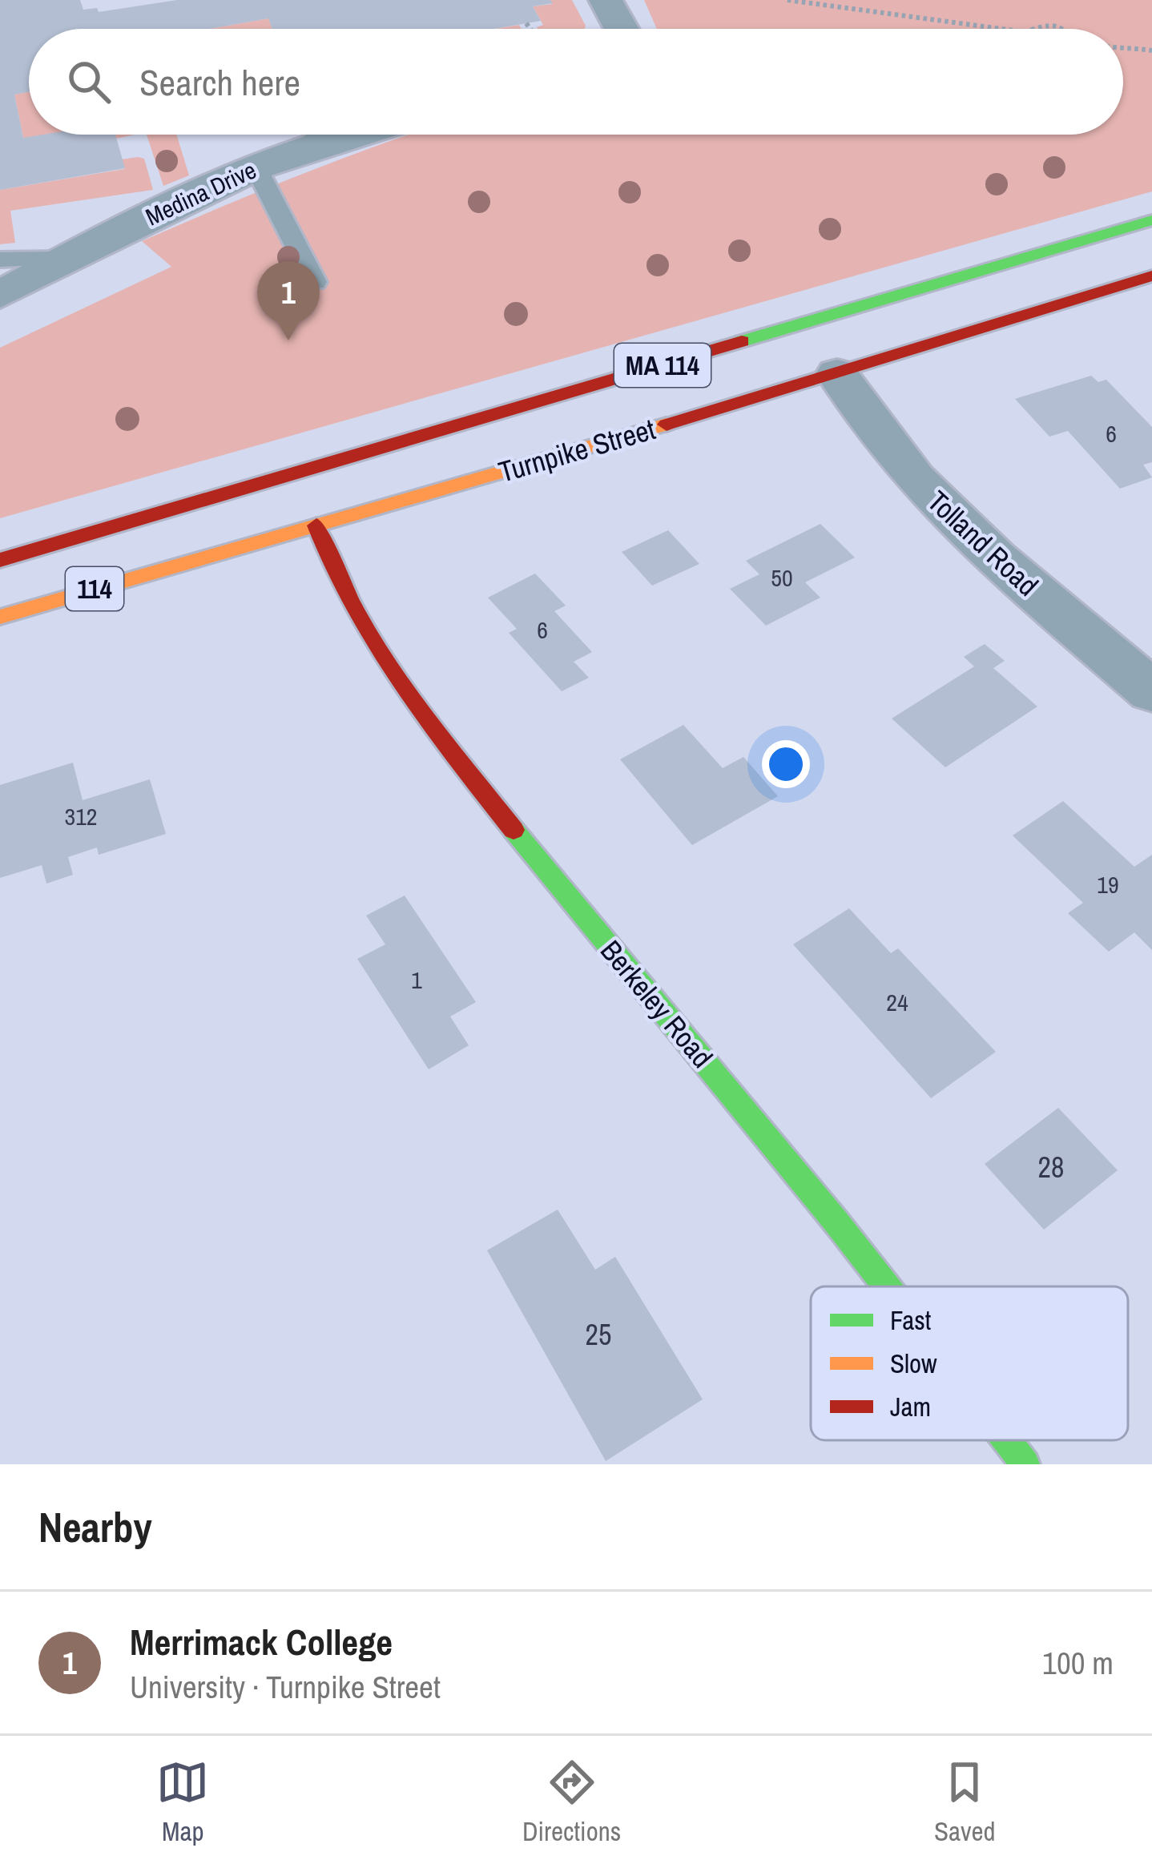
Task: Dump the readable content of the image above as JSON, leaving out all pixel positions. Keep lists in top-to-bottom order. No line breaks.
{"streets":{"main road":["MA 114","Turnpike Street","114","Berkeley Road"],"street":["Medina Drive","Tolland Road"]},"crossings":[["Turnpike Street","Tolland Road"],["Turnpike Street","Berkeley Road"]],"house_numbers":["6","50","6","312","19","1","24","28","25"],"legend":["Fast","Slow","Jam"],"page":{"search":"Search here","pins":"1","heading":"Nearby","list":[{"mark":"1","name":"Merrimack College","note":"University · Turnpike Street","value":"100 m"}],"nav":["Map","Directions","Saved"]}}
